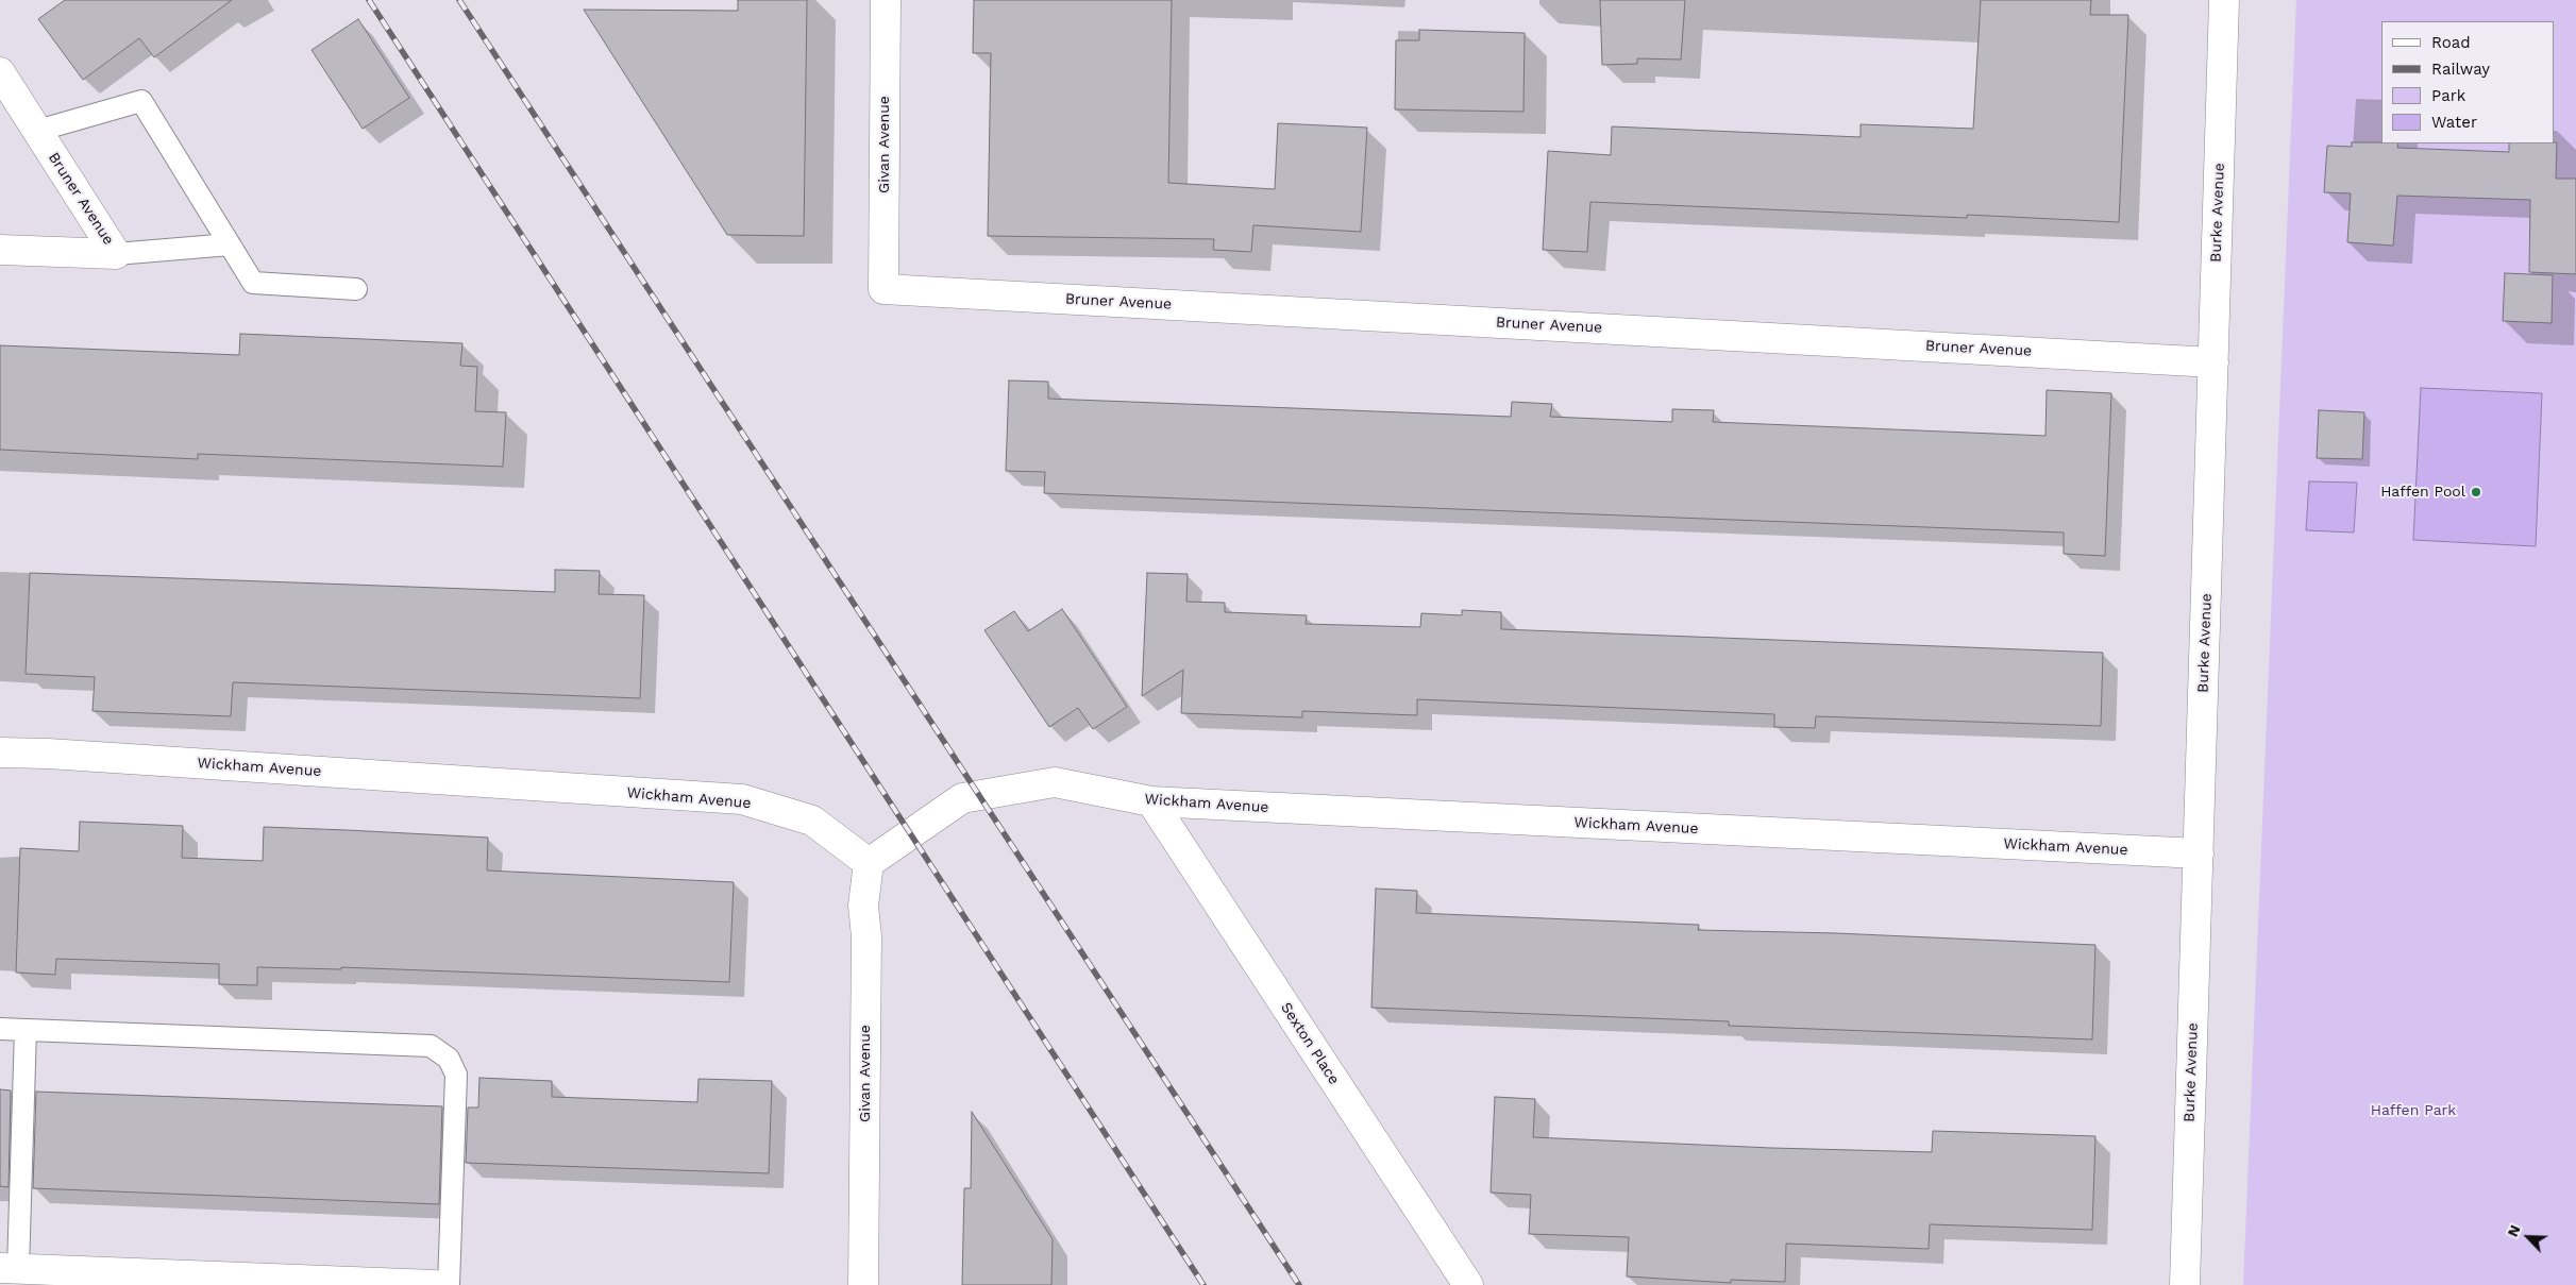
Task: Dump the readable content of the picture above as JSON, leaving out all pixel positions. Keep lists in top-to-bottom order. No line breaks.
{"streets":{"street":["Givan Avenue","Bruner Avenue","Burke Avenue","Wickham Avenue","Sexton Place"]},"crossings":[["Givan Avenue","Bruner Avenue"],["Givan Avenue","Wickham Avenue"],["Bruner Avenue","Burke Avenue"],["Burke Avenue","Wickham Avenue"],["Wickham Avenue","Sexton Place"]],"parks":["Haffen Park"],"places":["Haffen Pool"],"legend":["Road","Railway","Park","Water"],"north":"top left"}
